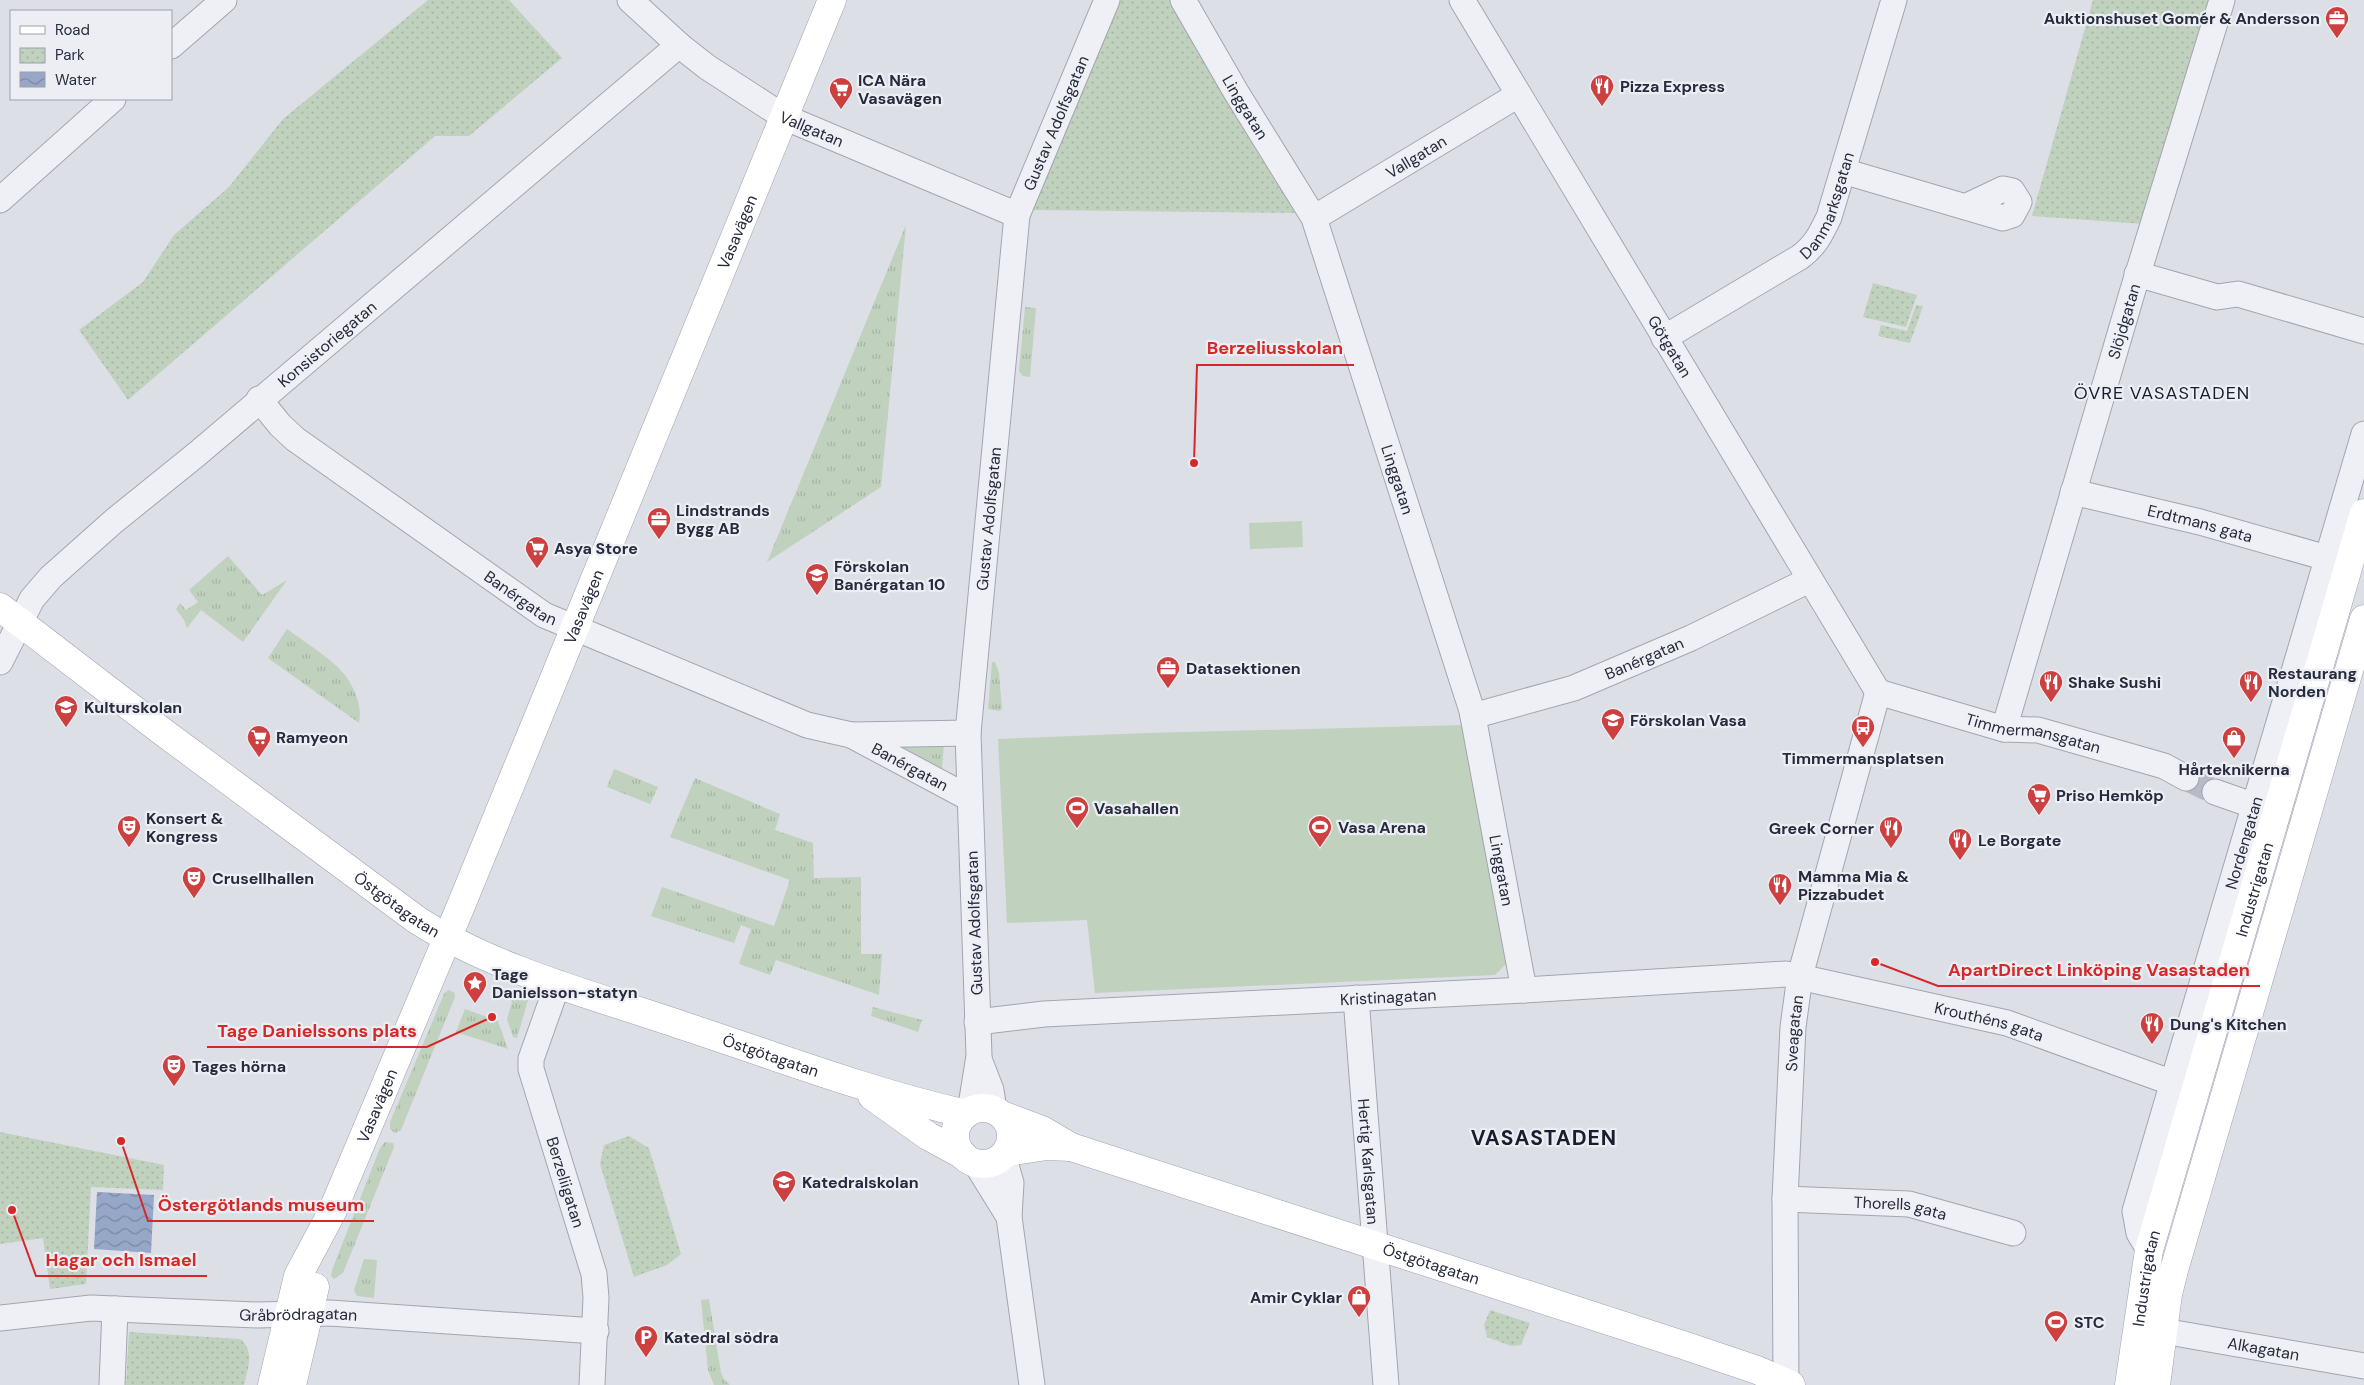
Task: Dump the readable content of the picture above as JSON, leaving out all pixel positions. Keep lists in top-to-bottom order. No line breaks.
{"streets":{"main road":["Vasavägen","Industrigatan","Östgötagatan"],"street":["Linggatan","Gustav Adolfsgatan","Vallgatan","Danmarksgatan","Slöjdgatan","Konsistoriegatan","Götgatan","Erdtmans gata","Banérgatan","Timmermansgatan","Nordengatan","Kristinagatan","Krouthéns gata","Sveagatan","Hertig Karlsgatan","Berzeliigatan","Thorells gata","Gråbrödragatan","Alkagatan"]},"crossings":[["Linggatan","Vallgatan"],["Linggatan","Banérgatan"],["Linggatan","Kristinagatan"],["Gustav Adolfsgatan","Vallgatan"],["Gustav Adolfsgatan","Banérgatan"],["Gustav Adolfsgatan","Östgötagatan"],["Gustav Adolfsgatan","Kristinagatan"],["Vallgatan","Vasavägen"],["Vallgatan","Konsistoriegatan"],["Vallgatan","Götgatan"],["Danmarksgatan","Götgatan"],["Vasavägen","Banérgatan"],["Vasavägen","Östgötagatan"],["Vasavägen","Gråbrödragatan"],["Slöjdgatan","Erdtmans gata"],["Slöjdgatan","Timmermansgatan"],["Konsistoriegatan","Banérgatan"],["Konsistoriegatan","Östgötagatan"],["Götgatan","Banérgatan"],["Götgatan","Timmermansgatan"],["Götgatan","Sveagatan"],["Erdtmans gata","Nordengatan"],["Timmermansgatan","Sveagatan"],["Nordengatan","Industrigatan"],["Nordengatan","Krouthéns gata"],["Industrigatan","Alkagatan"],["Östgötagatan","Sveagatan"],["Östgötagatan","Hertig Karlsgatan"],["Östgötagatan","Berzeliigatan"],["Kristinagatan","Krouthéns gata"],["Kristinagatan","Sveagatan"],["Kristinagatan","Hertig Karlsgatan"],["Krouthéns gata","Sveagatan"],["Sveagatan","Thorells gata"],["Berzeliigatan","Gråbrödragatan"]],"districts":["ÖVRE VASASTADEN","VASASTADEN"],"places":{"office":["Auktionshuset Gomér & Andersson","Lindstrands Bygg AB","Datasektionen"],"restaurant":["Pizza Express","Shake Sushi","Restaurang Norden","Greek Corner","Le Borgate","Mamma Mia & Pizzabudet","Dung's Kitchen"],"supermarket":["ICA Nära Vasavägen","Asya Store","Ramyeon","Priso Hemköp"],"other":["Berzeliusskolan","ApartDirect Linköping Vasastaden","Tage Danielssons plats","Östergötlands museum","Hagar och Ismael"],"school or university":["Förskolan Banérgatan 10","Kulturskolan","Förskolan Vasa","Katedralskolan"],"bus stop":["Timmermansplatsen"],"shop":["Hårteknikerna","Amir Cyklar"],"sports":["Vasahallen","Vasa Arena","STC"],"theatre":["Konsert & Kongress","Crusellhallen","Tages hörna"],"place":["Tage Danielsson-statyn"],"parking":["Katedral södra"]},"legend":["Road","Park","Water"]}
